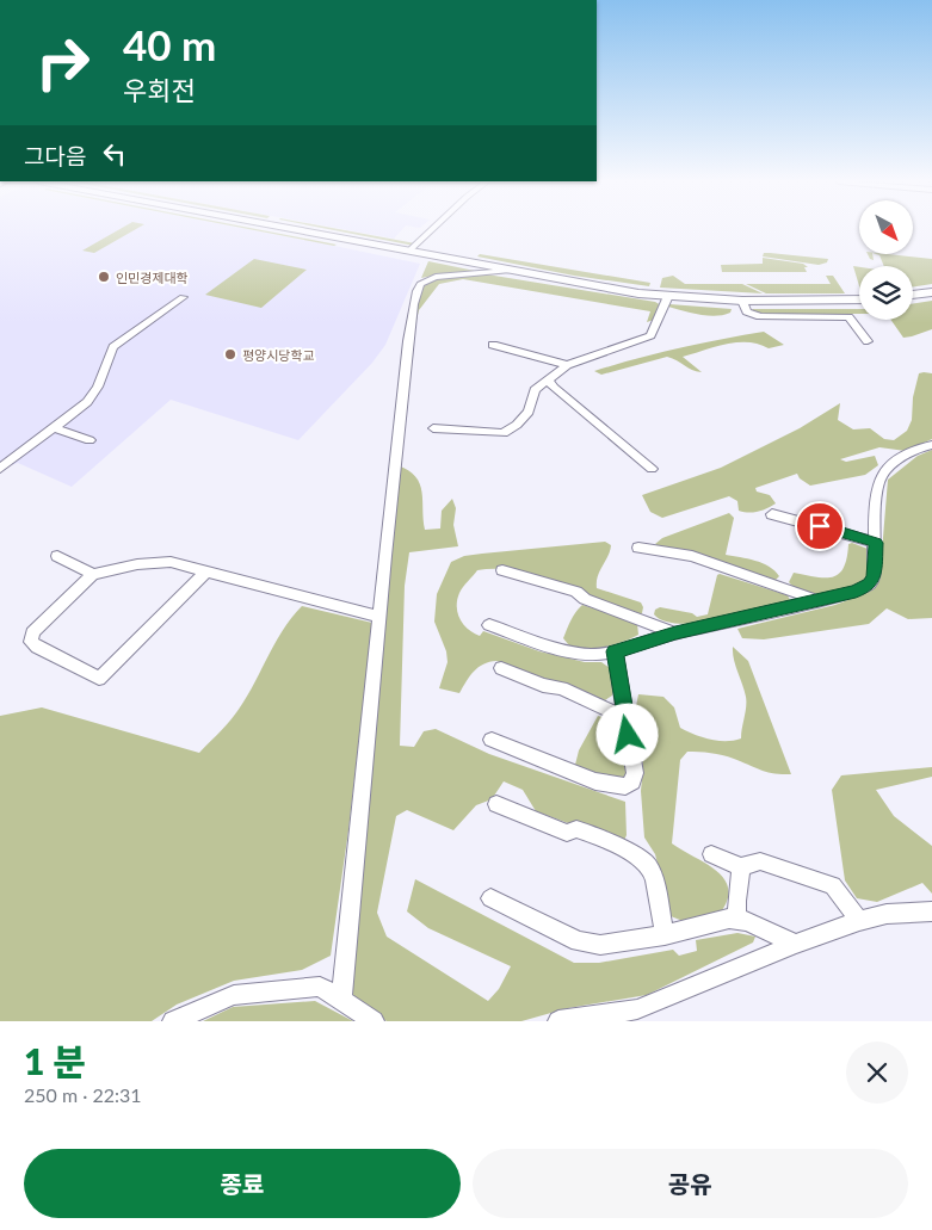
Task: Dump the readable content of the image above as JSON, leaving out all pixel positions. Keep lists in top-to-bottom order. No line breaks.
{"places":["인민경제대학","평양시당학교"],"north":"bottom right","page":{"turn":["40 m","우회전"],"then":"그다음","heading":["1 분","250 m · 22:31"],"buttons":["종료","공유"]}}
